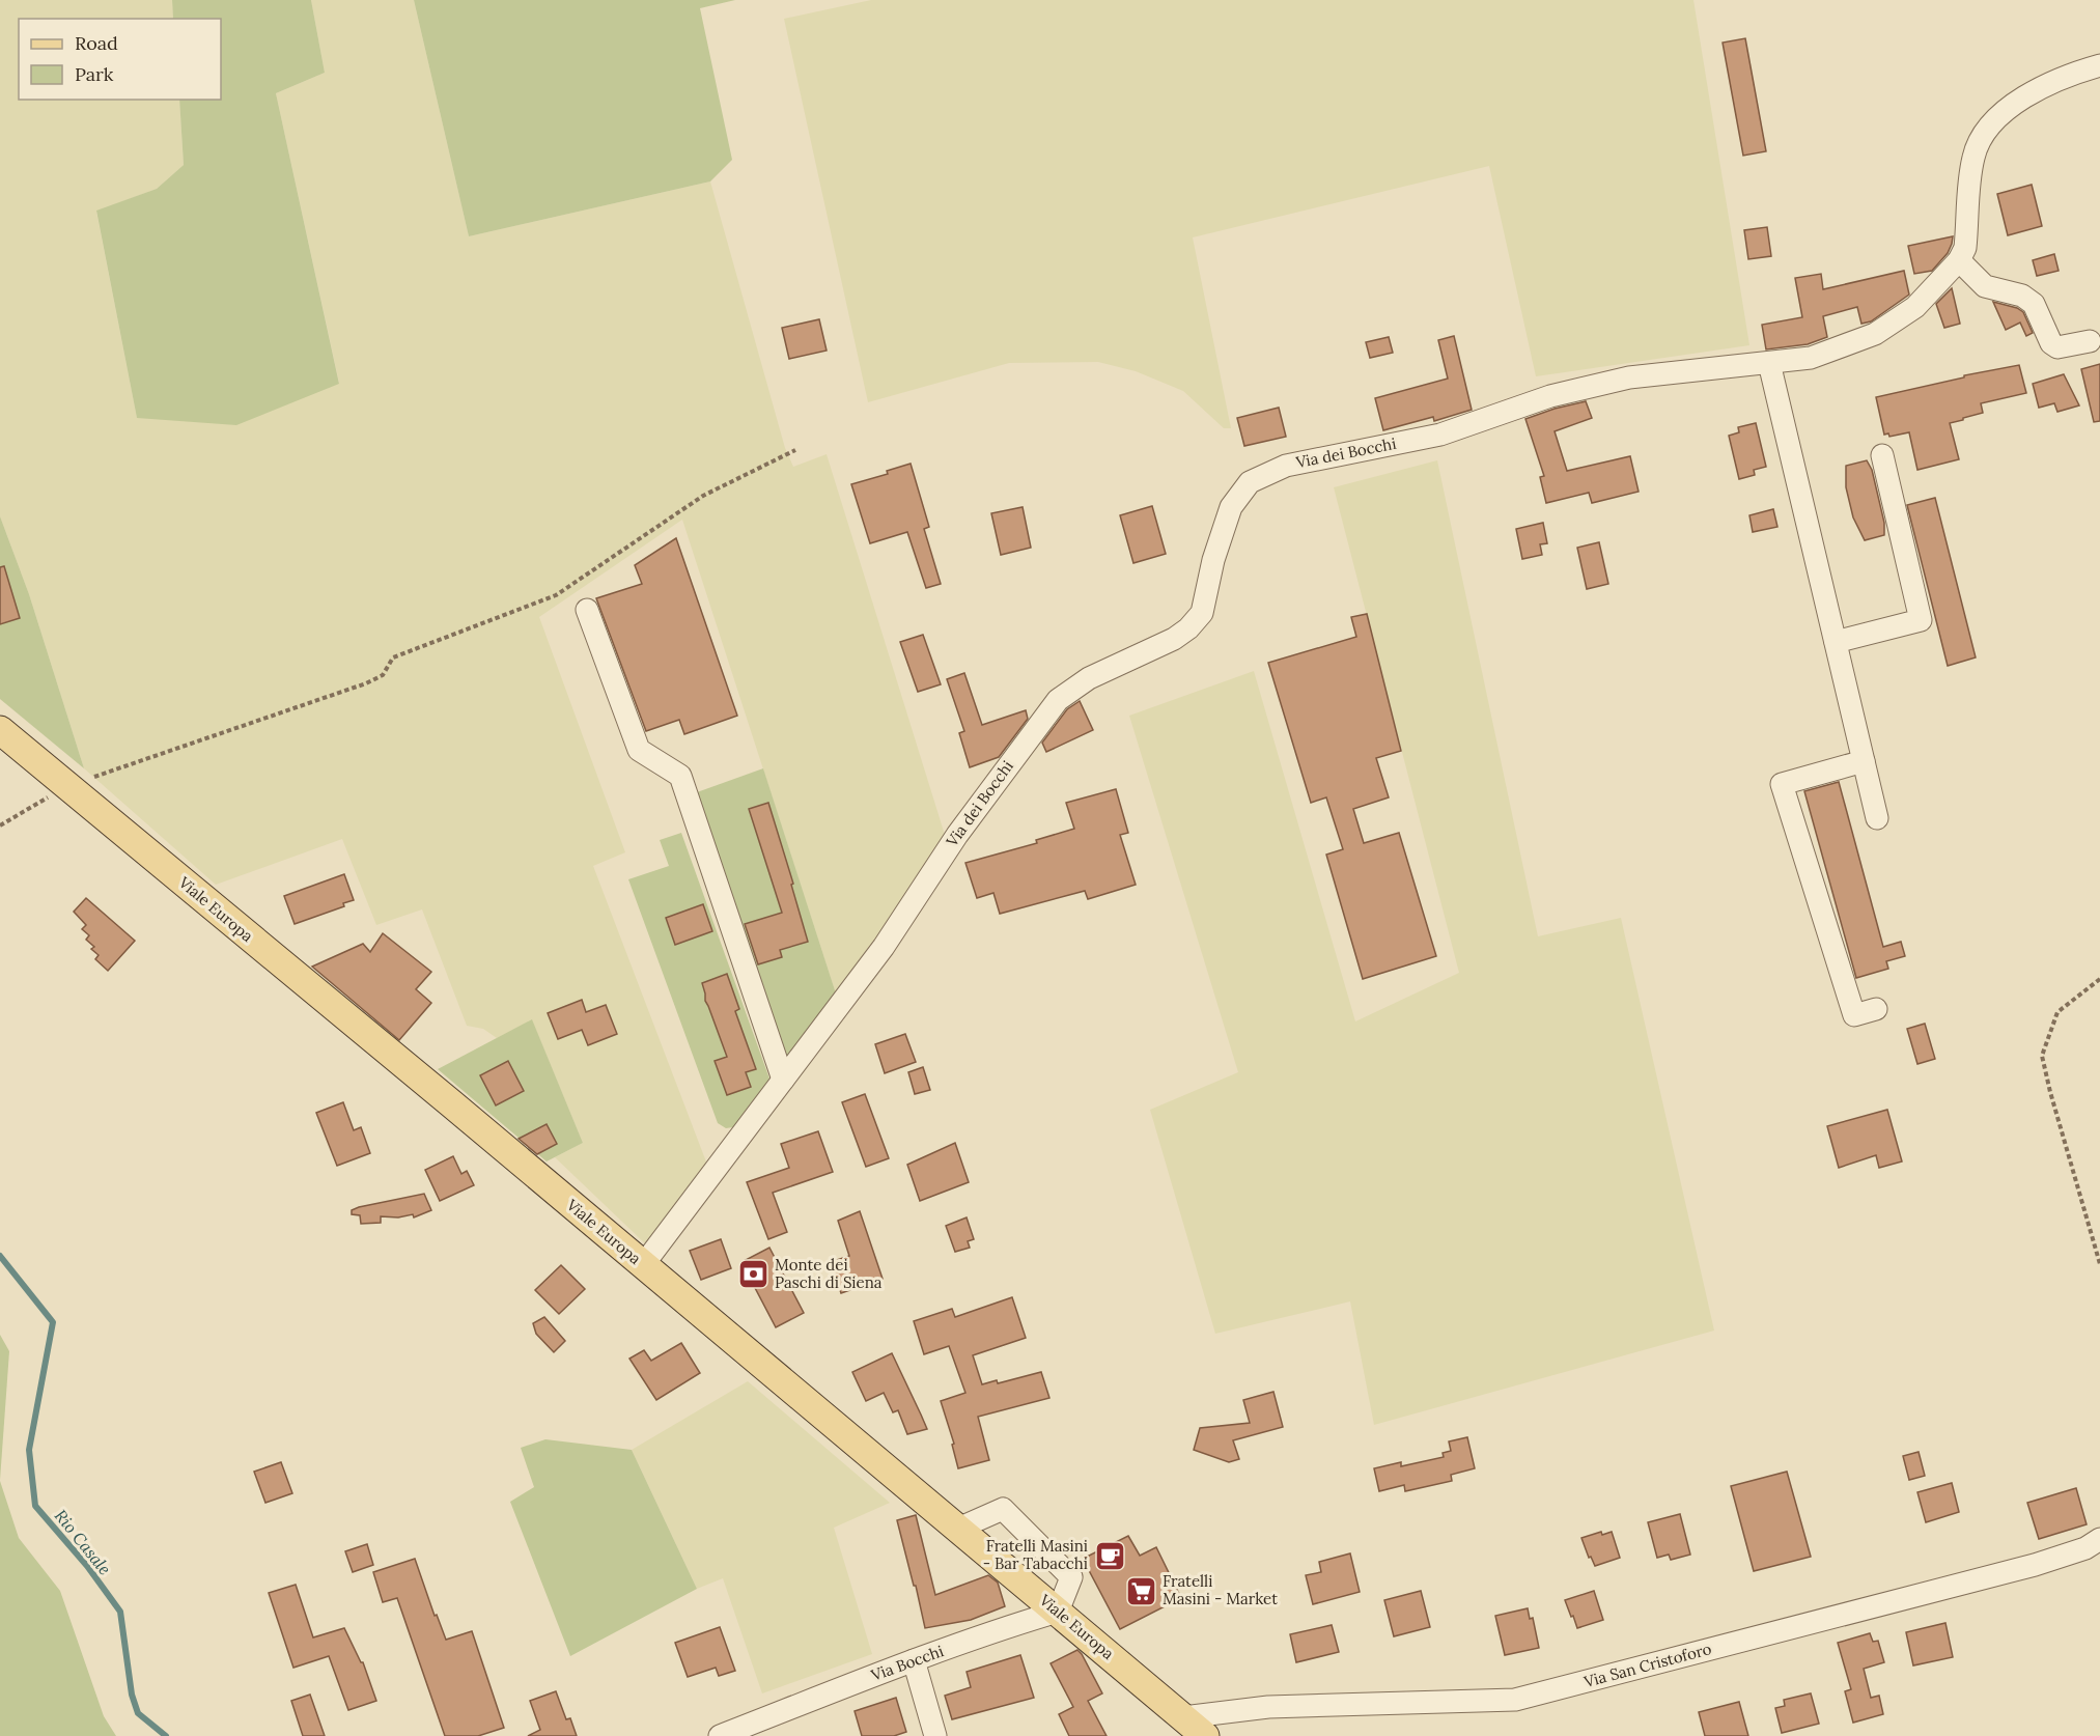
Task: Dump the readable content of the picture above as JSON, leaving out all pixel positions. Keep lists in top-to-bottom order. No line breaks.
{"streets":{"main road":["Viale Europa"],"street":["Via dei Bocchi","Via Bocchi","Via San Cristoforo"]},"crossings":[["Via dei Bocchi","Viale Europa"],["Viale Europa","Via Bocchi"],["Viale Europa","Via San Cristoforo"]],"water":["Rio Casale"],"places":{"bank":["Monte dei Paschi di Siena"],"cafe":["Fratelli Masini - Bar Tabacchi"],"supermarket":["Fratelli Masini - Market"]},"legend":["Road","Park"]}
